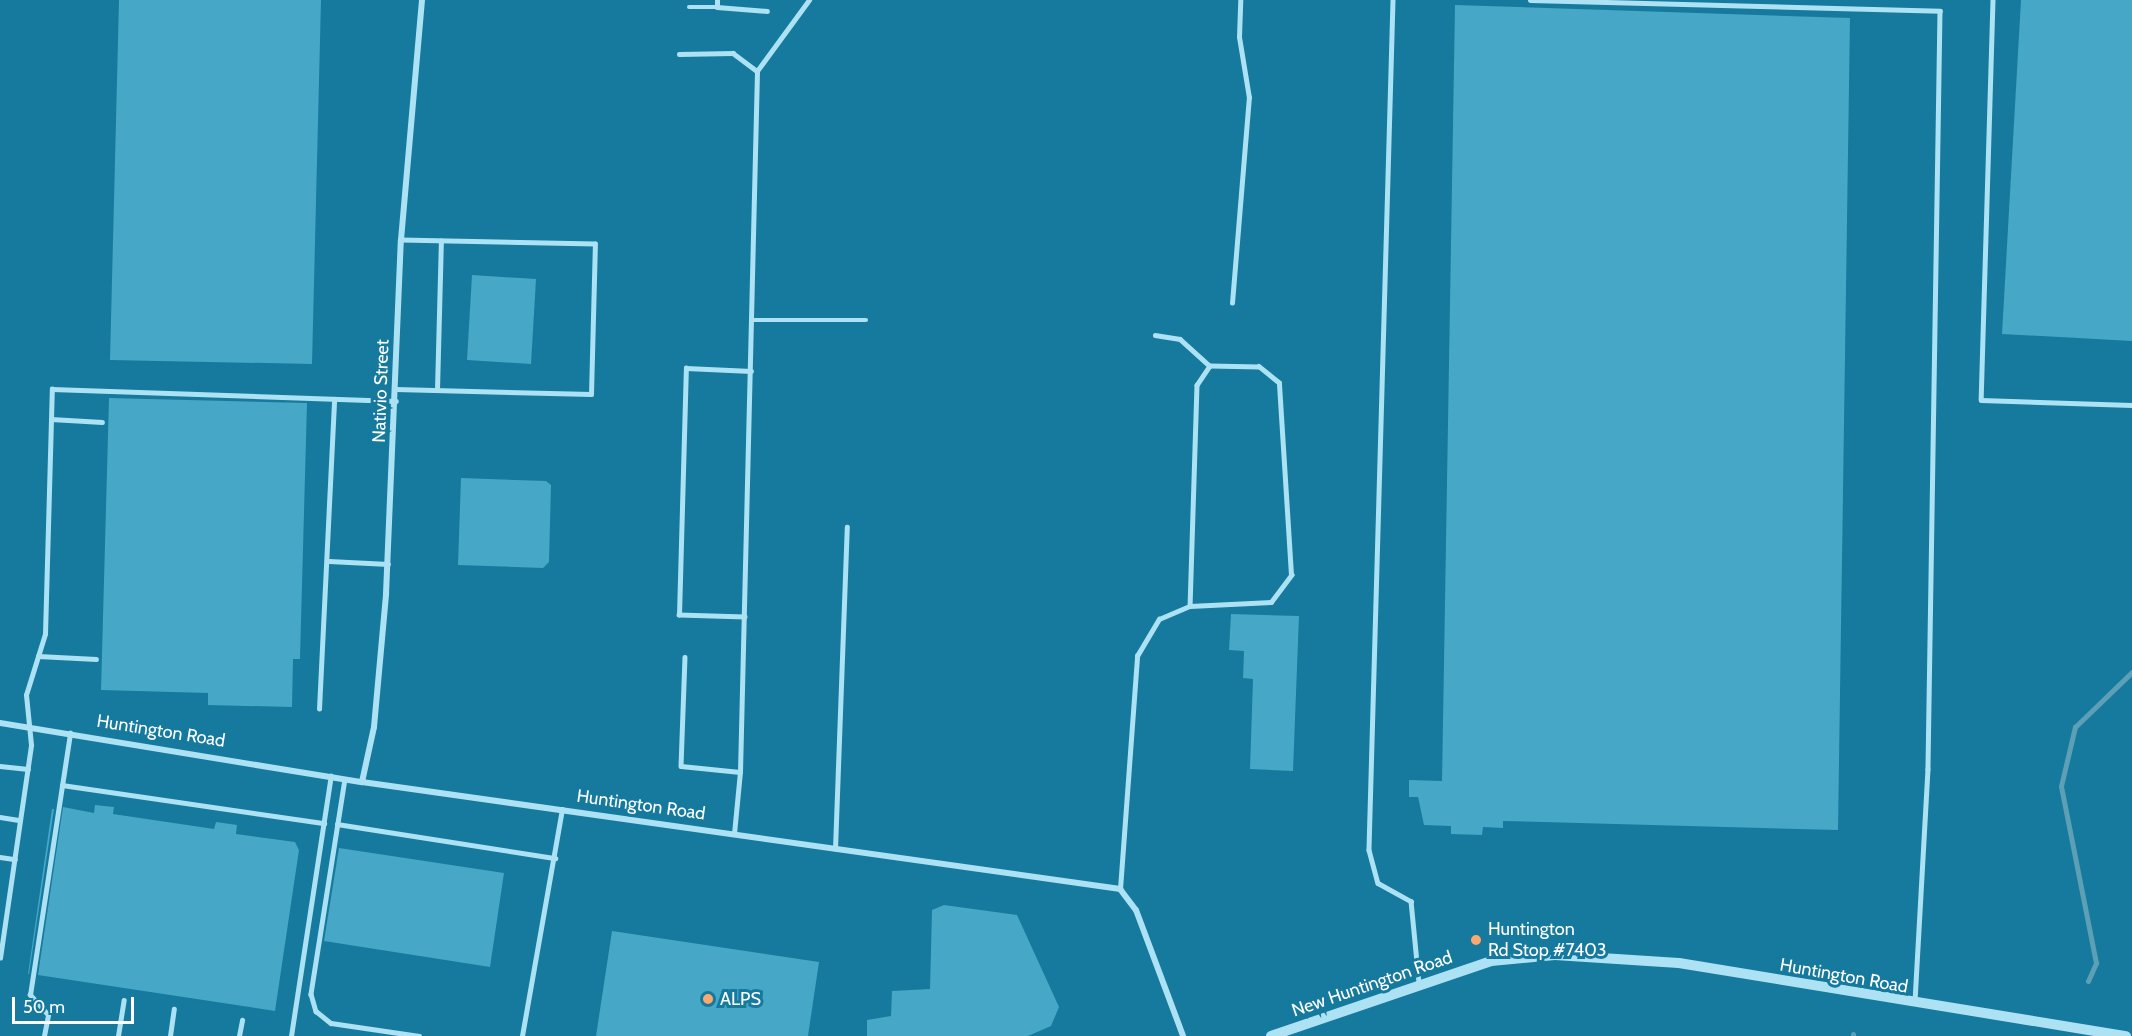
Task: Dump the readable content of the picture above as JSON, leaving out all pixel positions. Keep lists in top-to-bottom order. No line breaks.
{"streets":{"street":["Nativio Street","Huntington Road","New Huntington Road"]},"crossings":[["Nativio Street","Huntington Road"],["Huntington Road","New Huntington Road"]],"places":["Huntington Rd Stop #7403","ALPS"],"scale_bar":"50 m"}
